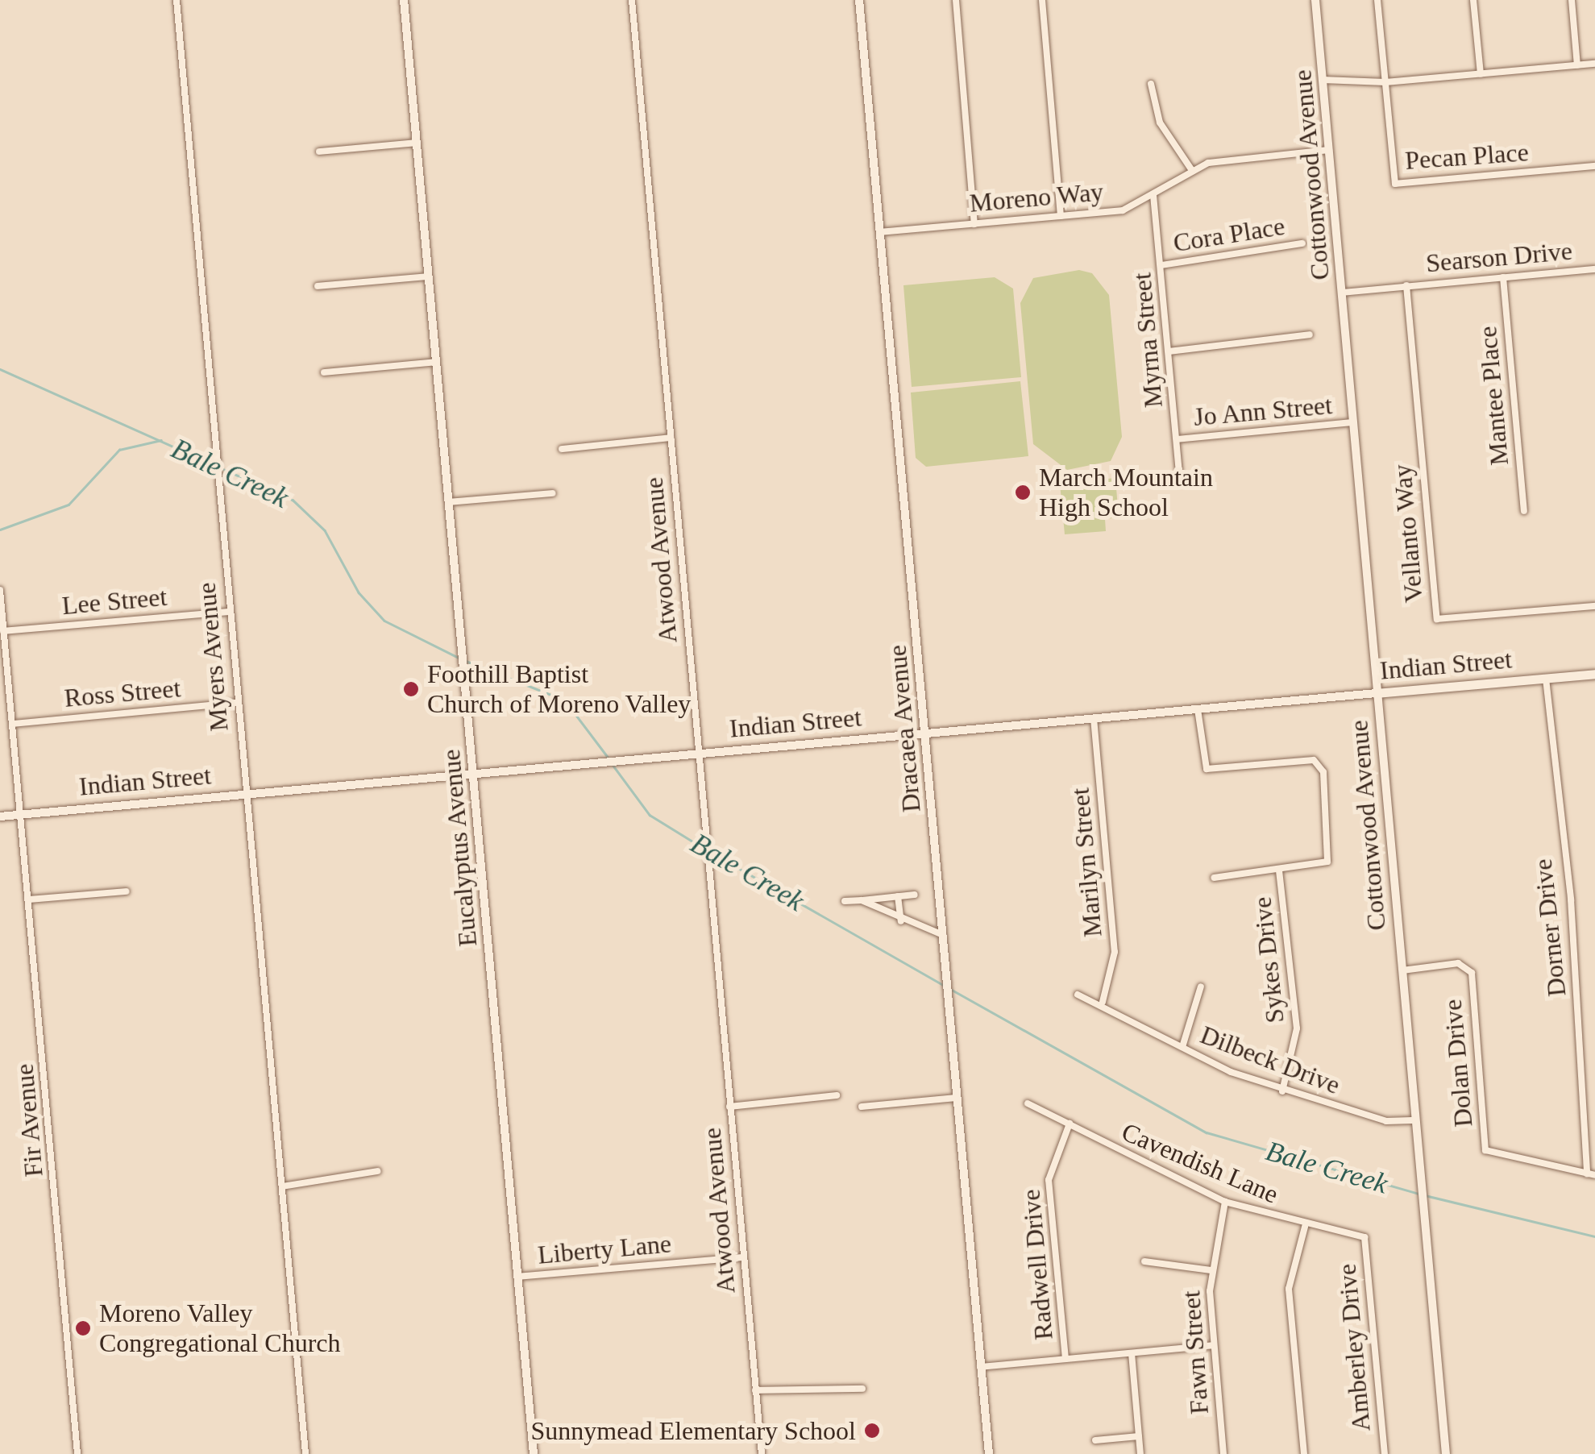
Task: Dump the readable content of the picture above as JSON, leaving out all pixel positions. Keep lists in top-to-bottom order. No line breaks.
{"streets":{"main road":["Indian Street"],"street":["Pecan Place","Cottonwood Avenue","Moreno Way","Cora Place","Searson Drive","Myrna Street","Mantee Place","Jo Ann Street","Vellanto Way","Atwood Avenue","Lee Street","Myers Avenue","Ross Street","Dracaea Avenue","Eucalyptus Avenue","Marilyn Street","Dorner Drive","Sykes Drive","Dilbeck Drive","Dolan Drive","Fir Avenue","Cavendish Lane","Liberty Lane","Radwell Drive","Amberley Drive","Fawn Street"]},"crossings":[["Cottonwood Avenue","Moreno Way"],["Cottonwood Avenue","Searson Drive"],["Cottonwood Avenue","Jo Ann Street"],["Cottonwood Avenue","Indian Street"],["Cottonwood Avenue","Dilbeck Drive"],["Cottonwood Avenue","Dolan Drive"],["Moreno Way","Myrna Street"],["Moreno Way","Dracaea Avenue"],["Cora Place","Myrna Street"],["Searson Drive","Mantee Place"],["Searson Drive","Vellanto Way"],["Myrna Street","Jo Ann Street"],["Atwood Avenue","Indian Street"],["Atwood Avenue","Liberty Lane"],["Lee Street","Myers Avenue"],["Lee Street","Fir Avenue"],["Myers Avenue","Indian Street"],["Myers Avenue","Ross Street"],["Indian Street","Dracaea Avenue"],["Indian Street","Eucalyptus Avenue"],["Indian Street","Marilyn Street"],["Indian Street","Dorner Drive"],["Indian Street","Fir Avenue"],["Ross Street","Fir Avenue"],["Eucalyptus Avenue","Liberty Lane"],["Marilyn Street","Dilbeck Drive"],["Dorner Drive","Dolan Drive"],["Sykes Drive","Dilbeck Drive"],["Cavendish Lane","Radwell Drive"],["Cavendish Lane","Amberley Drive"],["Cavendish Lane","Fawn Street"]],"water":["Bale Creek"],"places":["March Mountain High School","Foothill Baptist Church of Moreno Valley","Moreno Valley Congregational Church","Sunnymead Elementary School"]}
